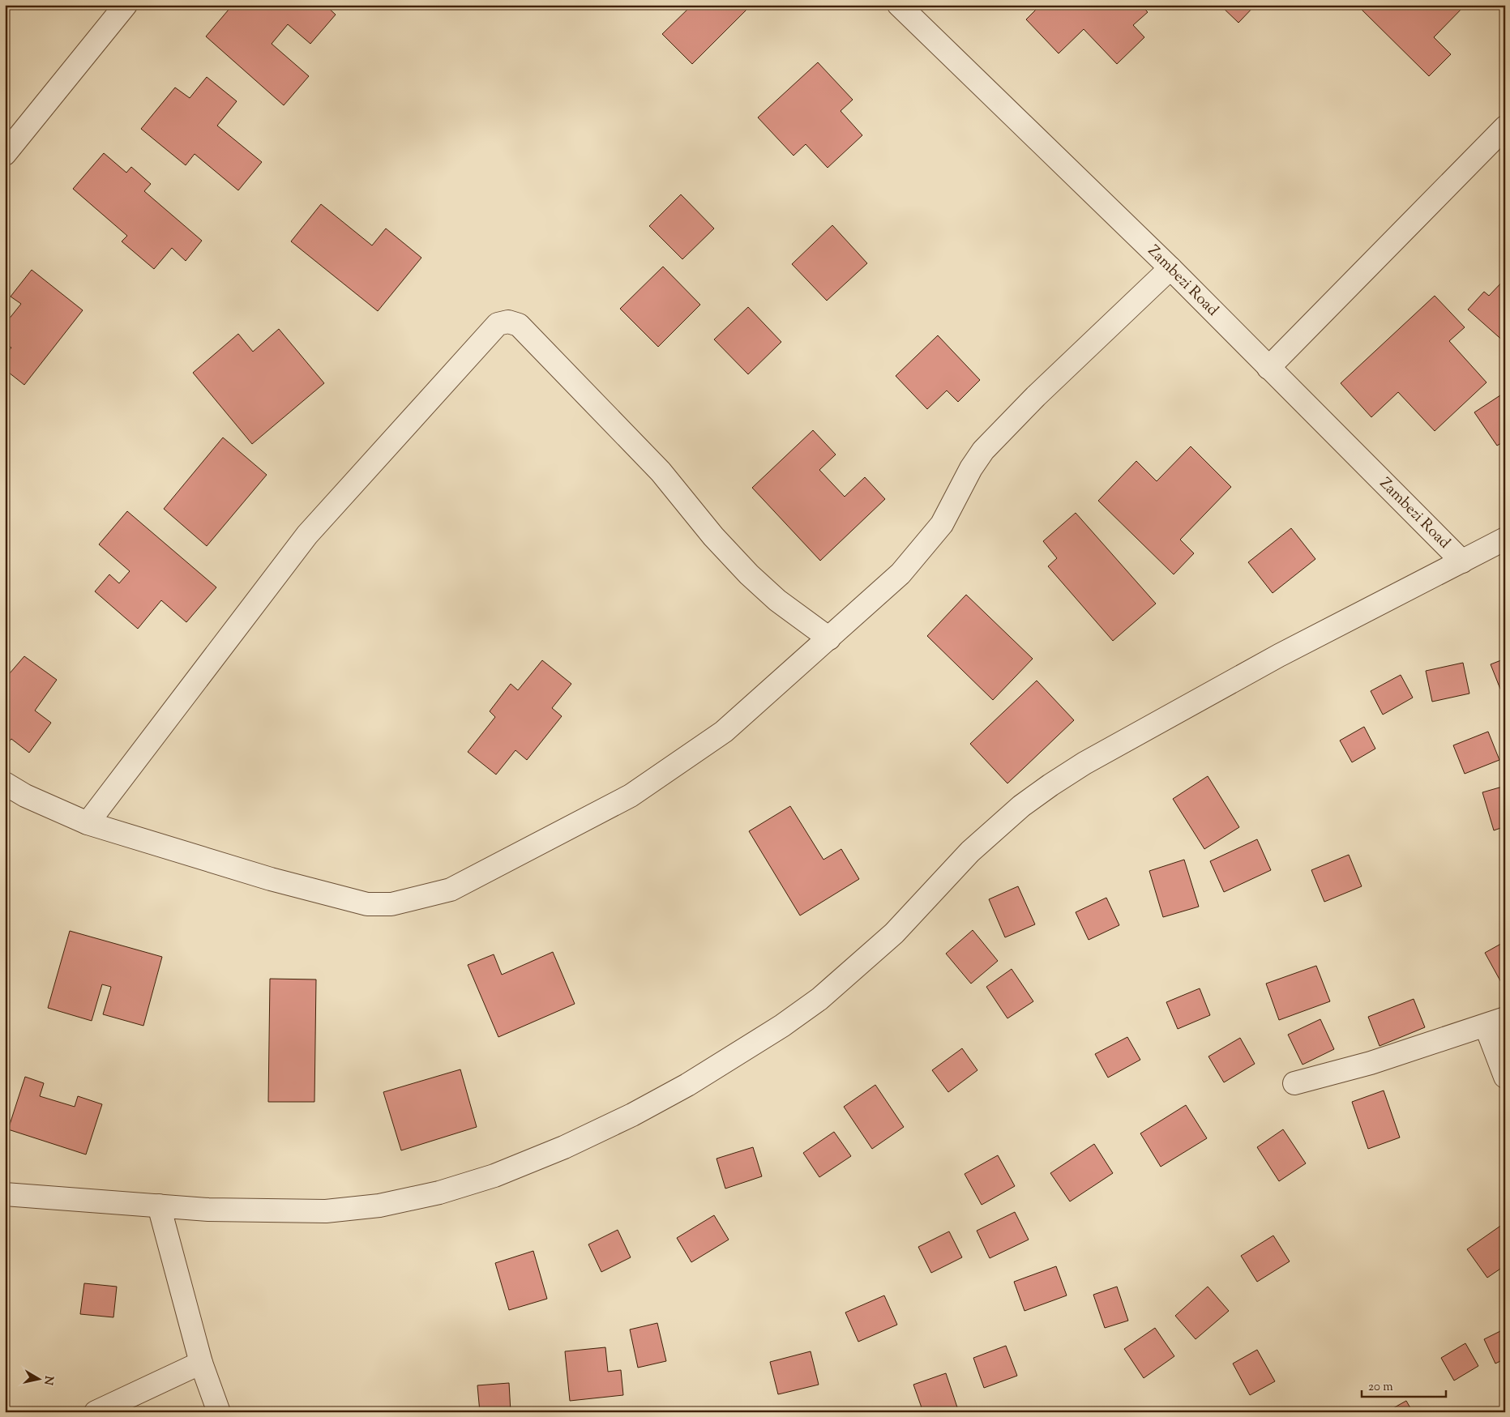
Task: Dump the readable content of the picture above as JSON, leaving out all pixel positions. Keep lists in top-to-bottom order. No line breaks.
{"streets":{"street":["Zambezi Road"]},"scale_bar":"20 m","north":"right"}
